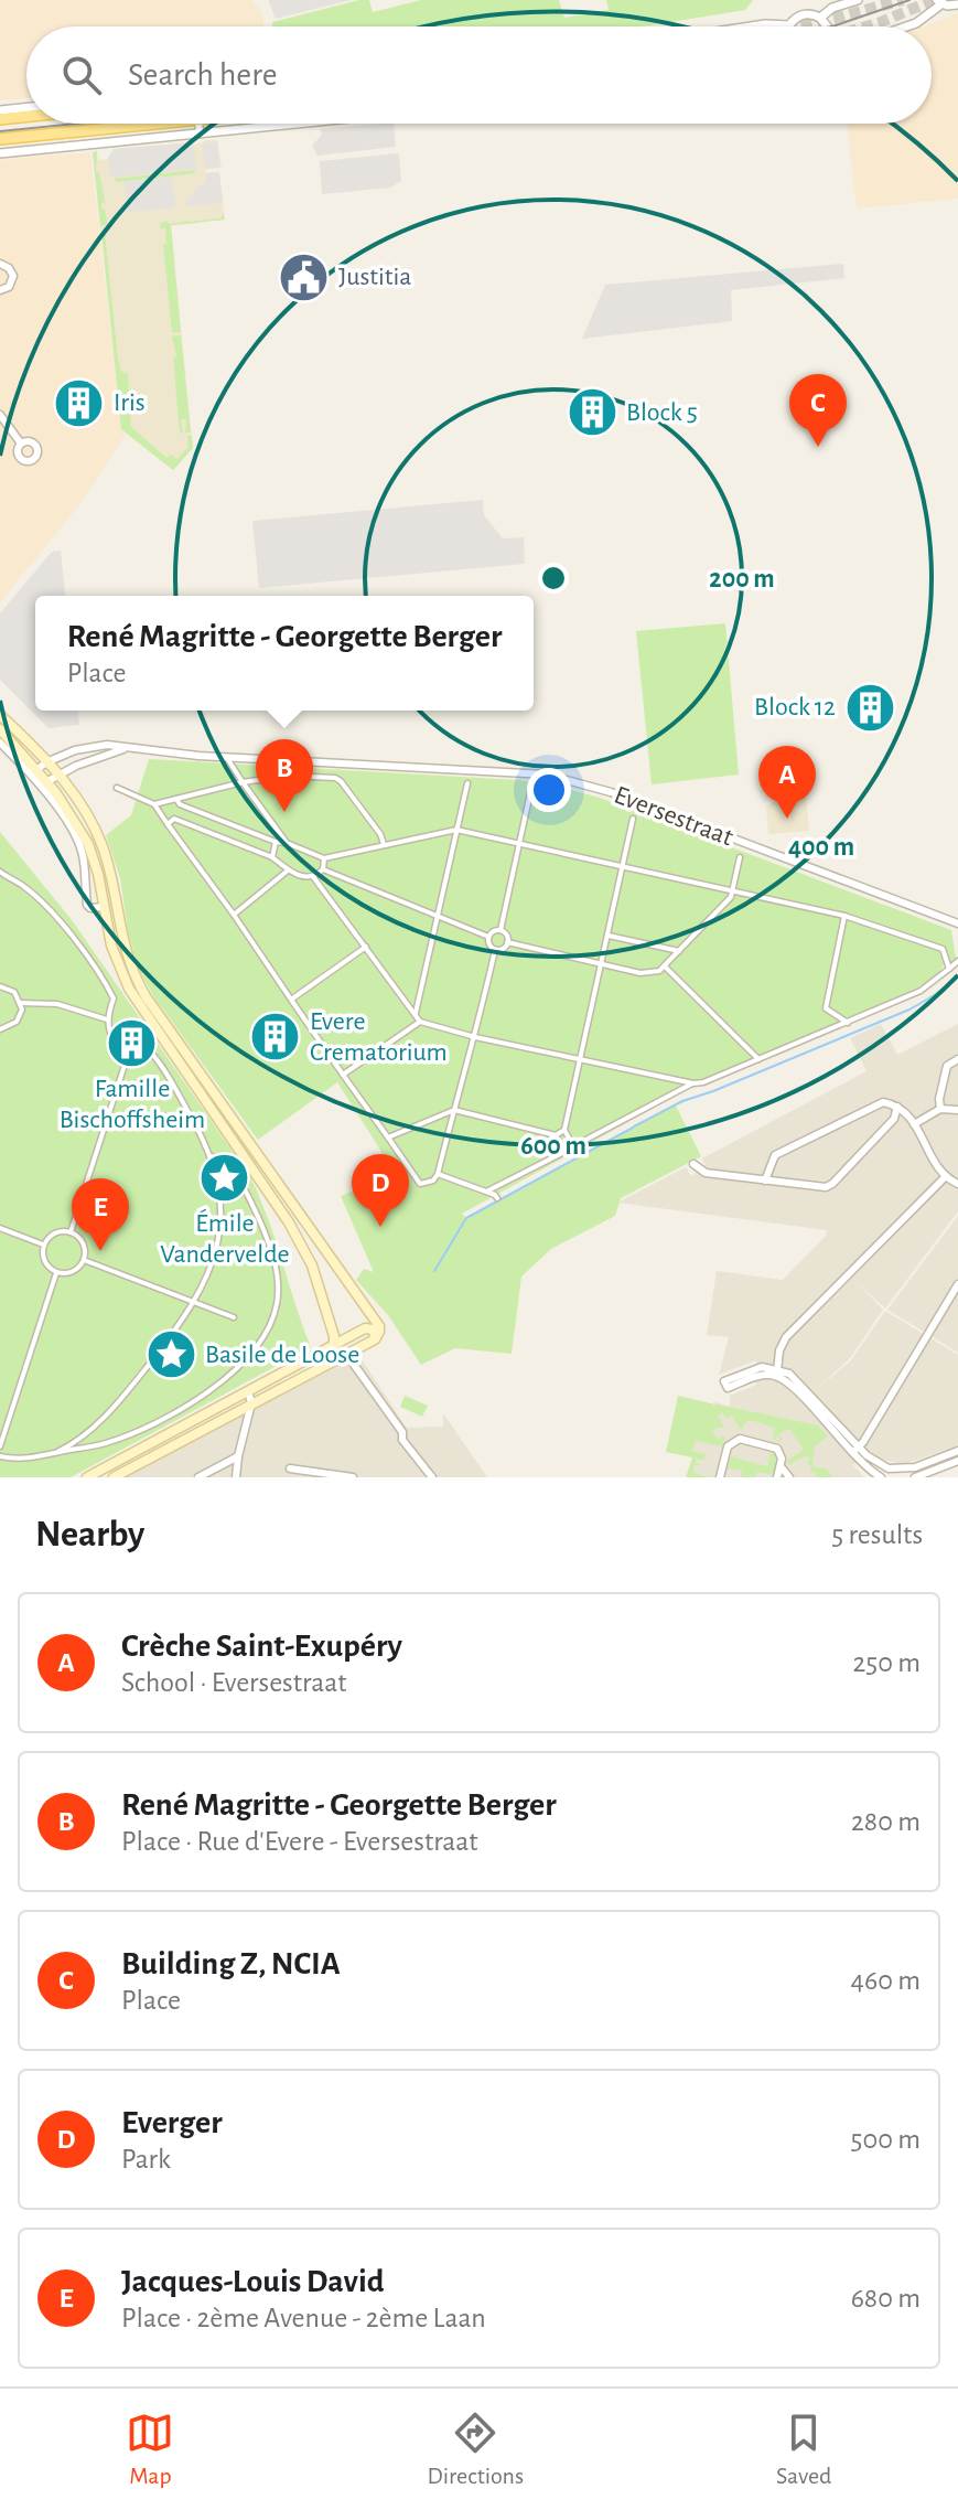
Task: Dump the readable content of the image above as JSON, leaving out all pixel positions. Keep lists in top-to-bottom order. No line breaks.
{"streets":{"street":["Eversestraat"]},"places":{"public building":["Justitia"],"building":["Iris","Block 5","Block 12","Evere Crematorium","Famille Bischoffsheim"],"place":["Émile Vandervelde","Basile de Loose"]},"page":{"search":"Search here","pins":["C","B","A","D","E"],"popup":["René Magritte - Georgette Berger","Place"],"heading":["Nearby","5 results"],"list":[{"mark":"A","name":"Crèche Saint-Exupéry","note":"School · Eversestraat","value":"250 m"},{"mark":"B","name":"René Magritte - Georgette Berger","note":"Place · Rue d'Evere - Eversestraat","value":"280 m"},{"mark":"C","name":"Building Z, NCIA","note":"Place","value":"460 m"},{"mark":"D","name":"Everger","note":"Park","value":"500 m"},{"mark":"E","name":"Jacques-Louis David","note":"Place · 2ème Avenue - 2ème Laan","value":"680 m"}],"nav":["Map","Directions","Saved"]},"rings":["200 m","400 m","600 m"]}
